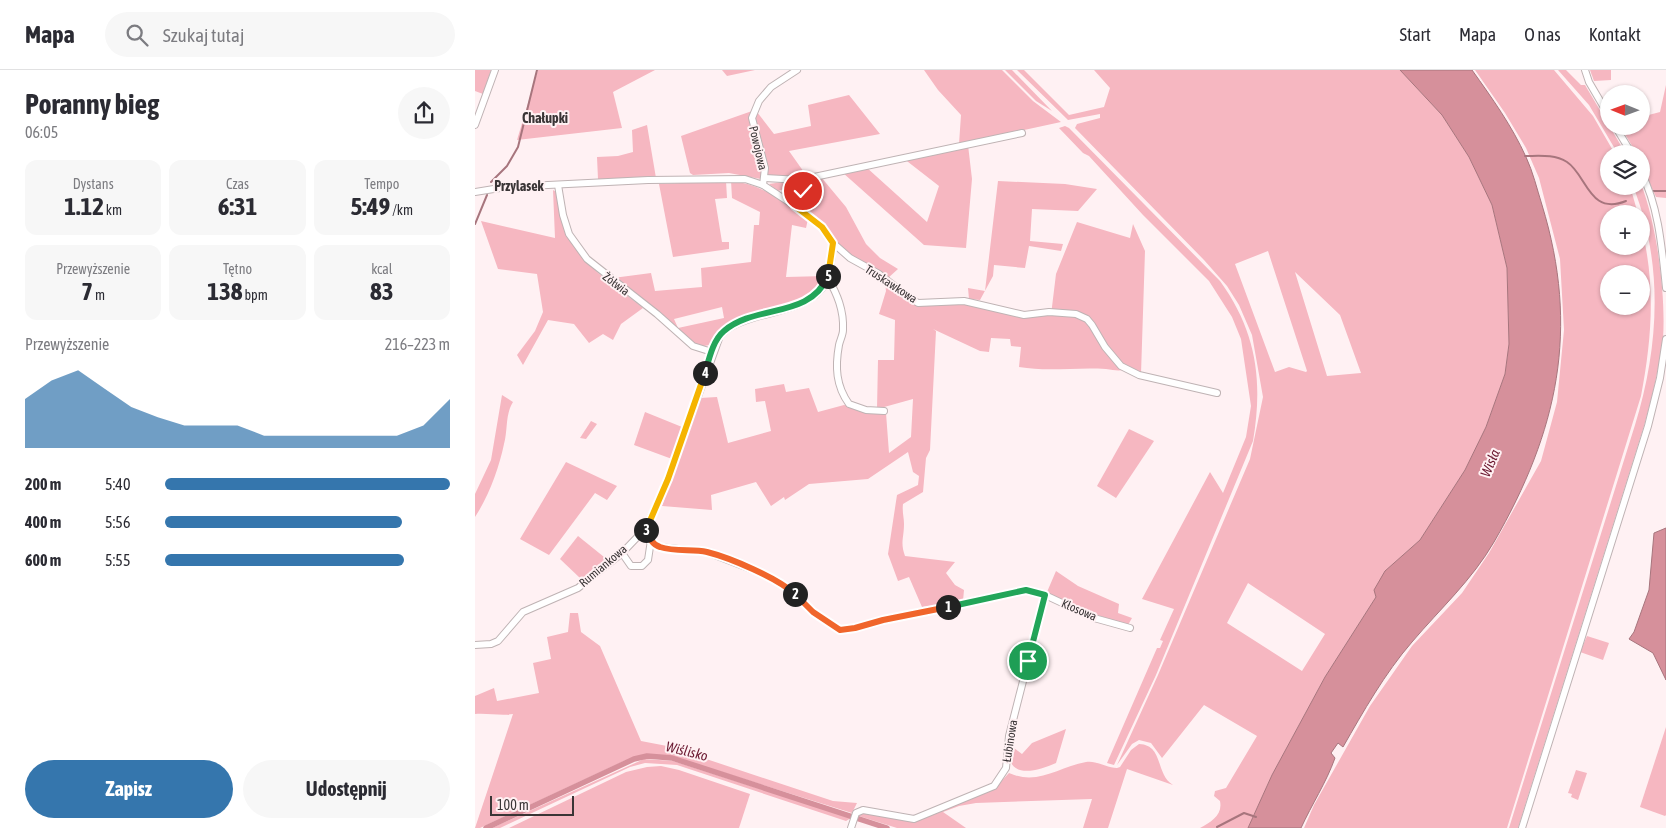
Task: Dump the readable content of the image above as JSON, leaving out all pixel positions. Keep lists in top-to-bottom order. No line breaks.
{"streets":{"street":["Powojowa","Żółwia","Truskawkowa","Rumiankowa","Kłosowa","Łubinowa"]},"crossings":[["Powojowa","Truskawkowa"],["Żółwia","Truskawkowa"],["Żółwia","Rumiankowa"],["Truskawkowa","Rumiankowa"],["Kłosowa","Łubinowa"]],"districts":["Chałupki","Przylasek"],"water":["Wisła","Wiślisko"],"scale_bar":"100 m","north":"left","page":{"header":"Mapa","search":"Szukaj tutaj","nav":["Start","Mapa","O nas","Kontakt"],"heading":["Poranny bieg","06:05"],"map_buttons":["+","−"],"stats":[["Dystans","1.12 km"],["Czas","6:31"],["Tempo","5:49 /km"],["Przewyższenie","7 m"],["Tętno","138 bpm"],["kcal","83"]],"pins":["5","4","3","2","1"],"chart":["Przewyższenie","216–223 m"],"list":[{"name":"200 m","note":"5:40"},{"name":"400 m","note":"5:56"},{"name":"600 m","note":"5:55"}],"buttons":["Zapisz","Udostępnij"],"scale":"100 m"}}
